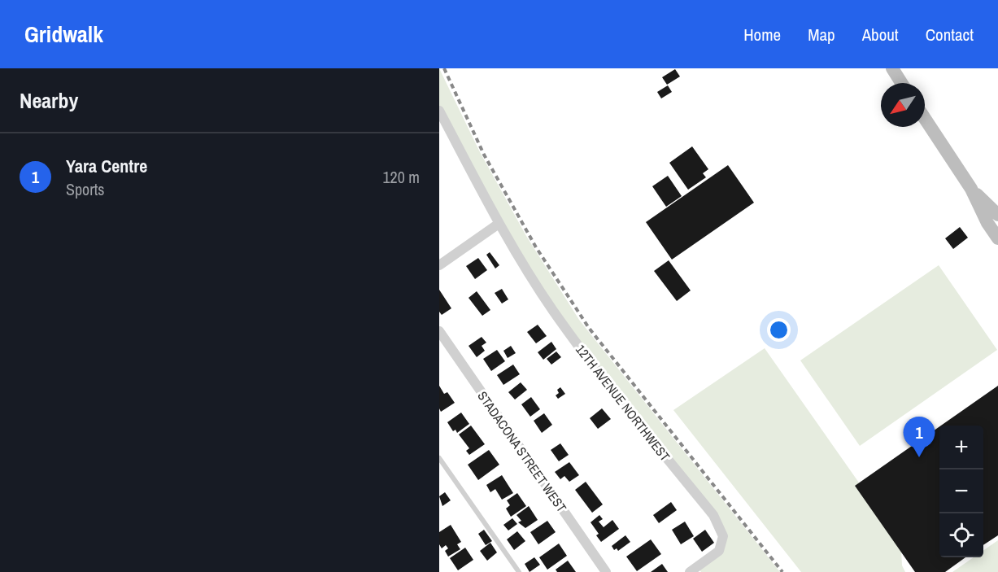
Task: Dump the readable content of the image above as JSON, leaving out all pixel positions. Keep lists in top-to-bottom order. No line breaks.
{"streets":{"street":["12TH AVENUE NORTHWEST","STADACONA STREET WEST"]},"north":"bottom left","page":{"header":"Gridwalk","nav":["Home","Map","About","Contact"],"heading":"Nearby","list":[{"mark":"1","name":"Yara Centre","note":"Sports","value":"120 m"}],"pins":"1","map_buttons":["+","−"]}}
